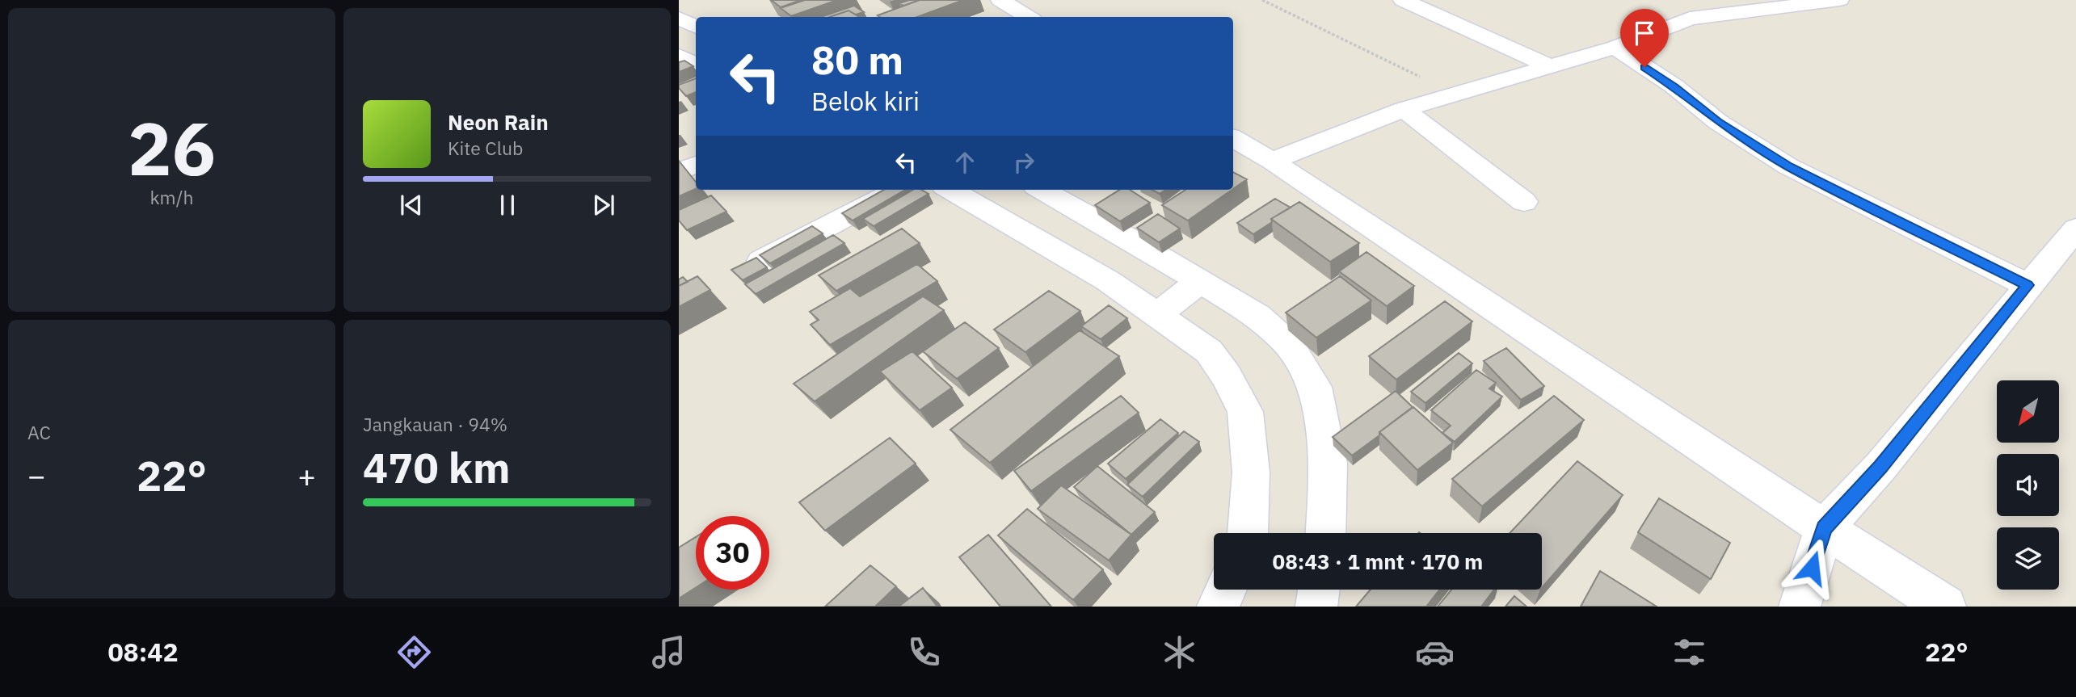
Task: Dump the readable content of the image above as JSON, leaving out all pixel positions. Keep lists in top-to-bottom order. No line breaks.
{"north":"bottom left","page":{"tile":[["26","km/h"],"AC",["Jangkauan · 94%","470 km"]],"turn":["80 m","Belok kiri"],"song":["Neon Rain","Kite Club"],"heat":["−","22°","+"],"limit":"30","trip":"08:43 · 1 mnt · 170 m","tabs":["08:42","22°"]}}
